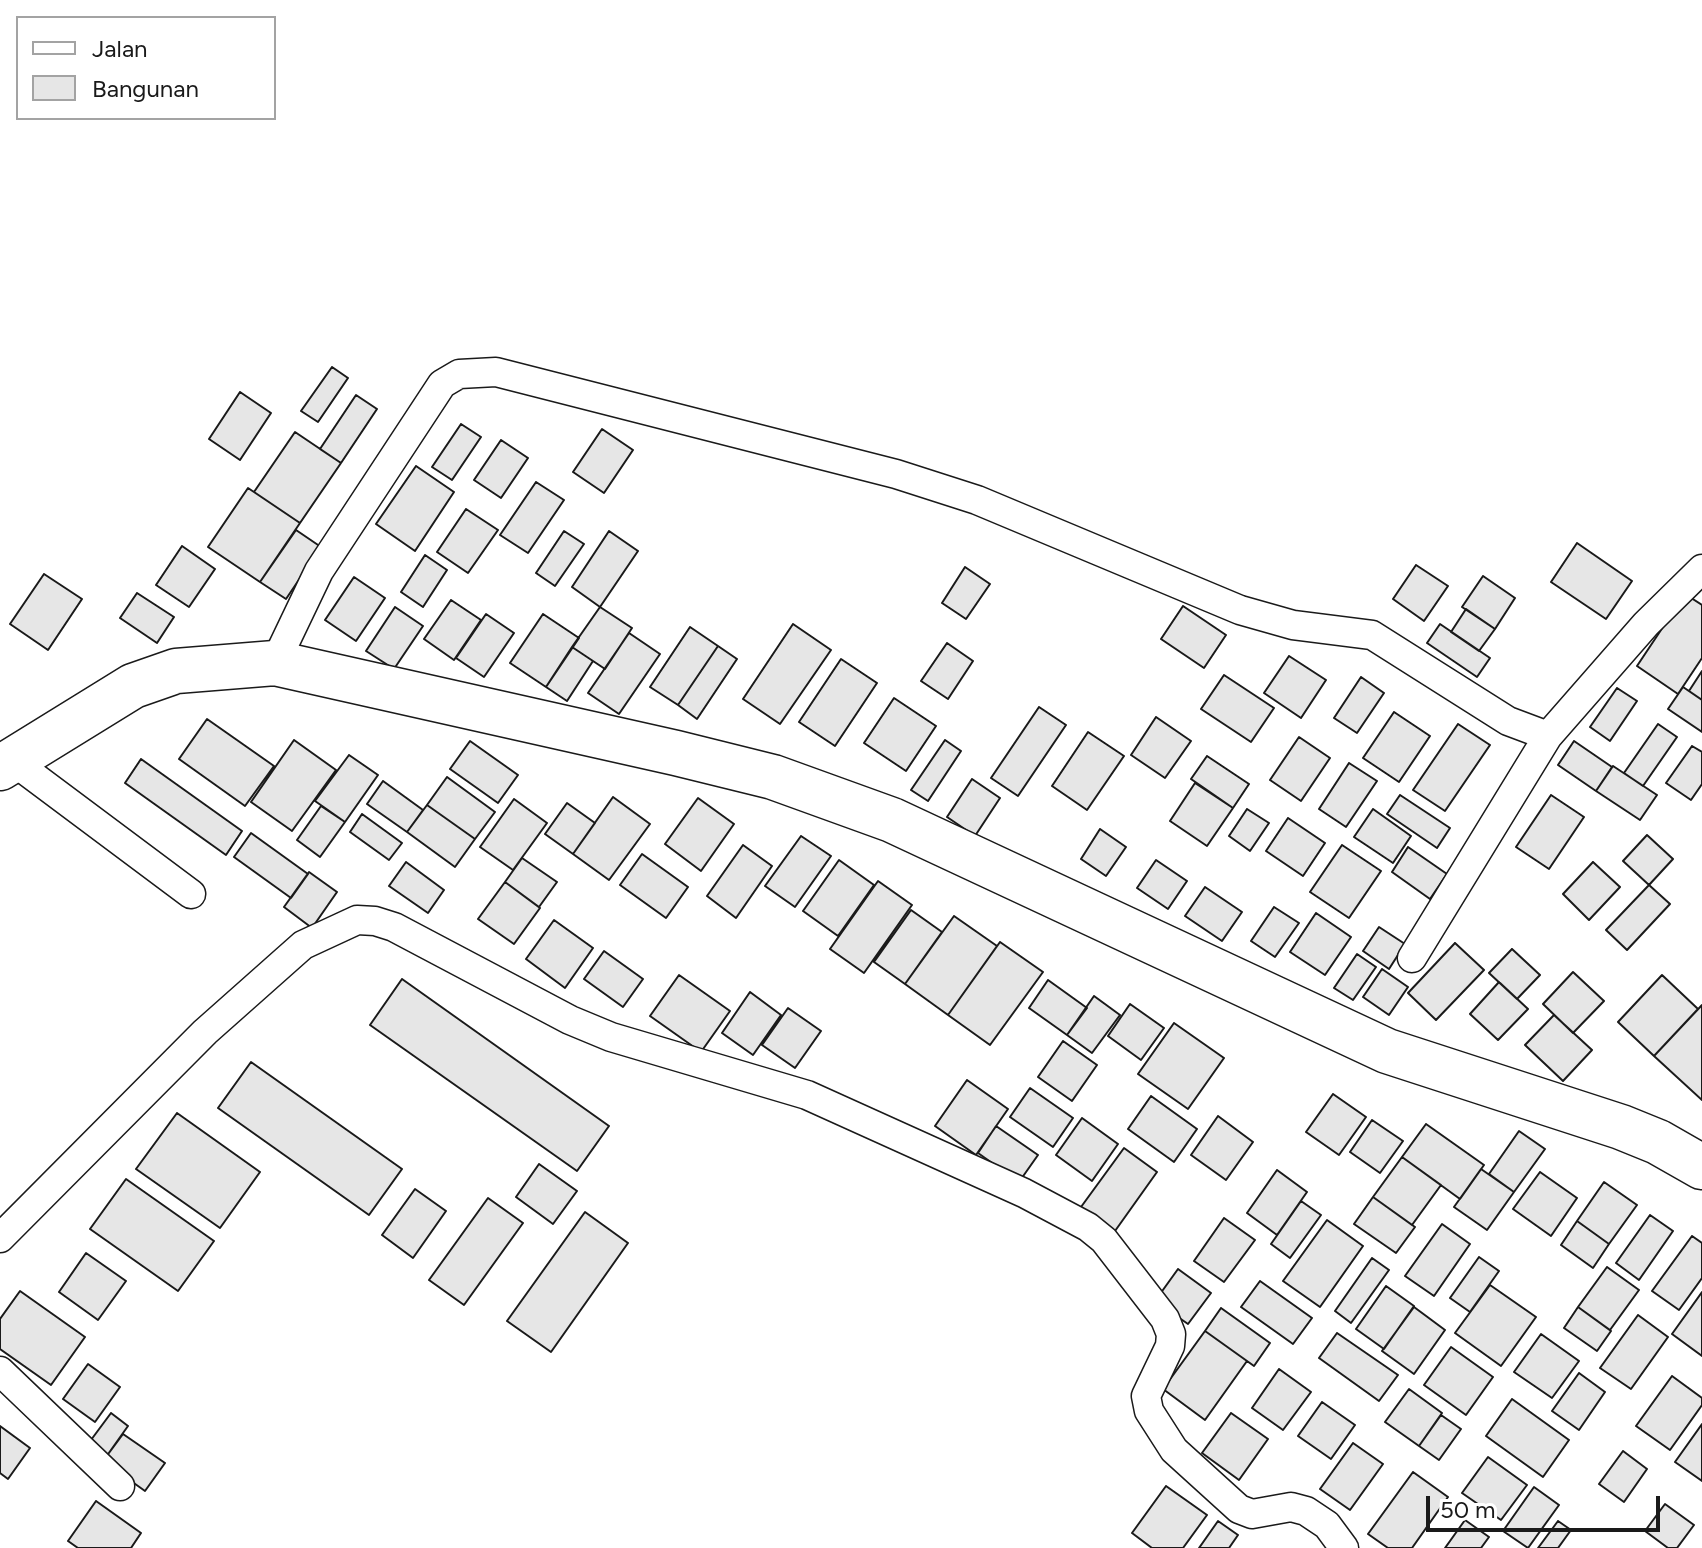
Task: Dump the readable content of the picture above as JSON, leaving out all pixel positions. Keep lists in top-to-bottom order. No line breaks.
{"legend":["Jalan","Bangunan"],"scale_bar":"50 m"}
